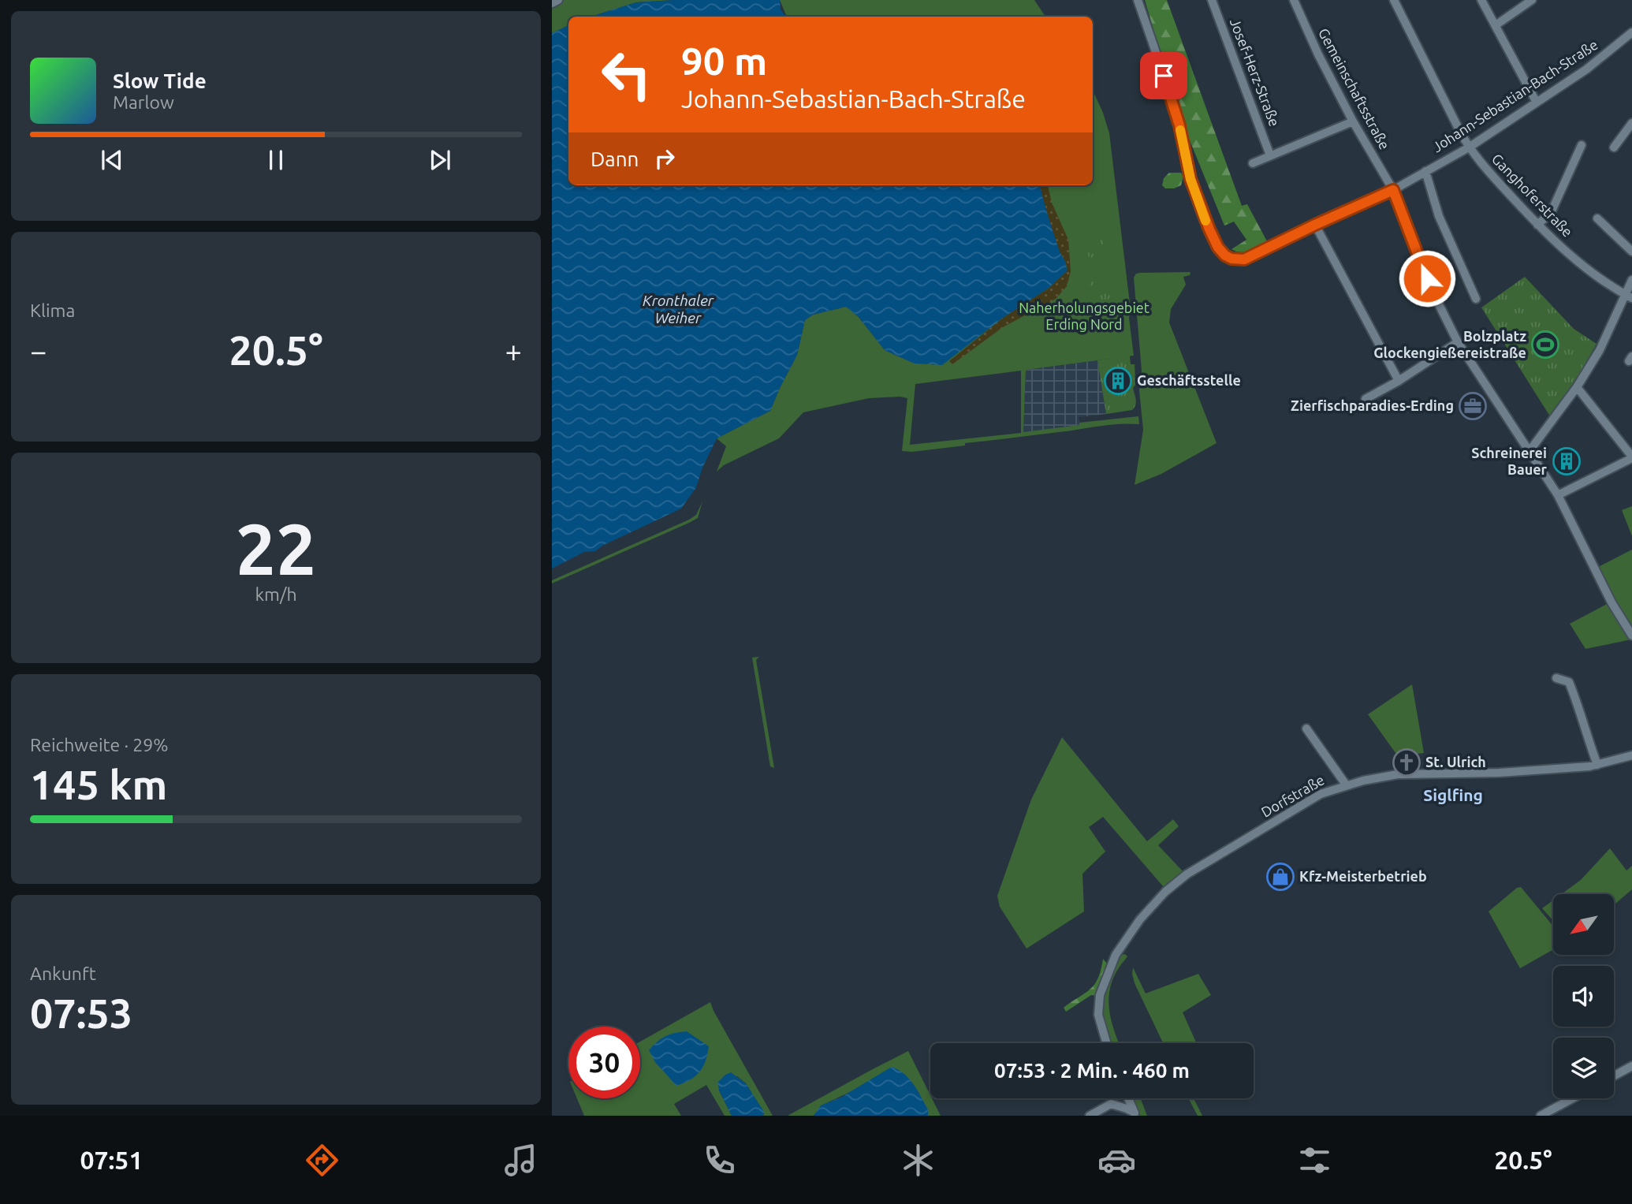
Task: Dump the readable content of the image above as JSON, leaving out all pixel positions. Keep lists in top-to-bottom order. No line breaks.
{"streets":{"street":["Josef-Herz-Straße","Gemeinschaftsstraße","Johann-Sebastian-Bach-Straße","Ganghoferstraße","Dorfstraße"]},"crossings":[["Gemeinschaftsstraße","Johann-Sebastian-Bach-Straße"],["Johann-Sebastian-Bach-Straße","Ganghoferstraße"]],"districts":["Siglfing"],"water":["Kronthaler Weiher"],"parks":["Naherholungsgebiet Erding Nord"],"places":{"sports":["Bolzplatz Glockengießereistraße"],"building":["Geschäftsstelle","Schreinerei Bauer"],"office":["Zierfischparadies-Erding"],"church":["St. Ulrich"],"shop":["Kfz-Meisterbetrieb"]},"north":"bottom left","page":{"turn":["90 m","Johann-Sebastian-Bach-Straße"],"song":["Slow Tide","Marlow"],"then":"Dann","tile":["Klima",["22","km/h"],["Reichweite · 29%","145 km"],["Ankunft","07:53"]],"heat":["−","20.5°","+"],"limit":"30","trip":"07:53 · 2 Min. · 460 m","tabs":["07:51","20.5°"]}}
